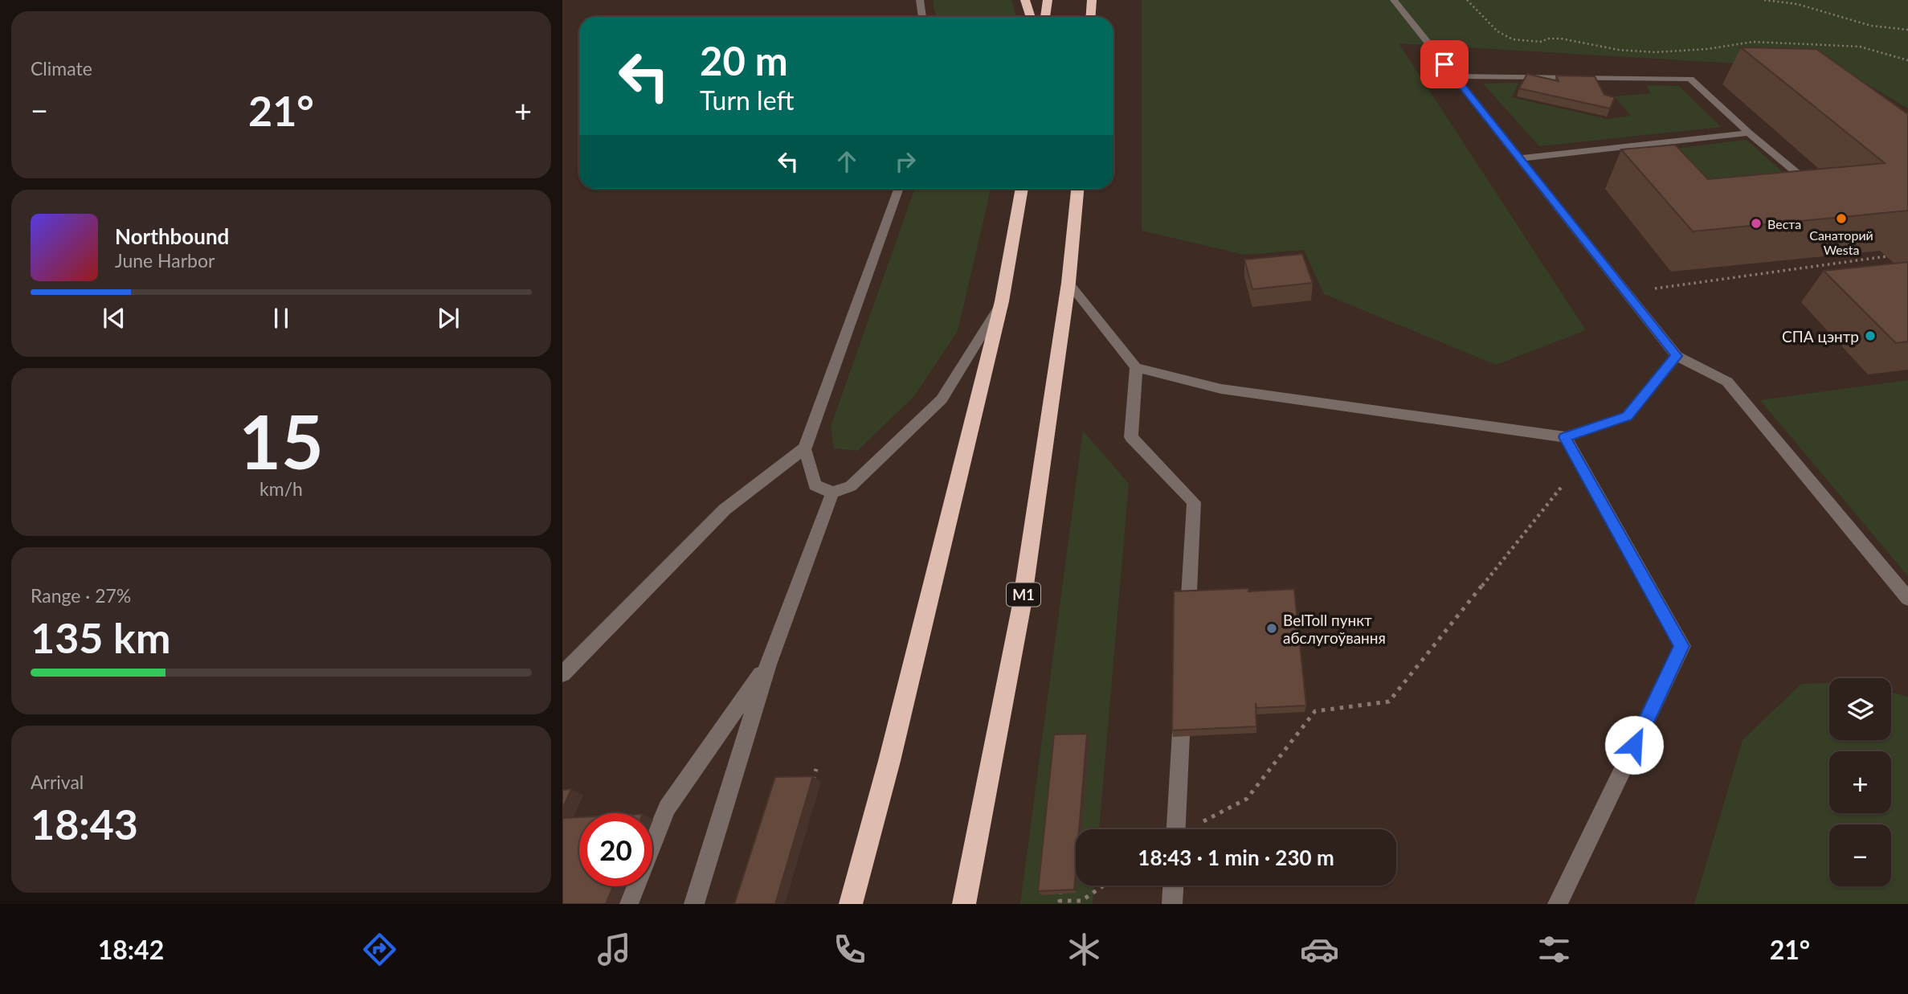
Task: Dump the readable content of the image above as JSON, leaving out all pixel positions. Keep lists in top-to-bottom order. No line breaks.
{"streets":{"highway":["М1"]},"places":["Санаторий Westa","Веста","СПА цэнтр","BelToll пункт абслугоўвання"],"page":{"tile":["Climate",["15","km/h"],["Range · 27%","135 km"],["Arrival","18:43"]],"turn":["20 m","Turn left"],"heat":["−","21°","+"],"song":["Northbound","June Harbor"],"map_buttons":["+","−"],"limit":"20","trip":"18:43 · 1 min · 230 m","tabs":["18:42","21°"]}}
